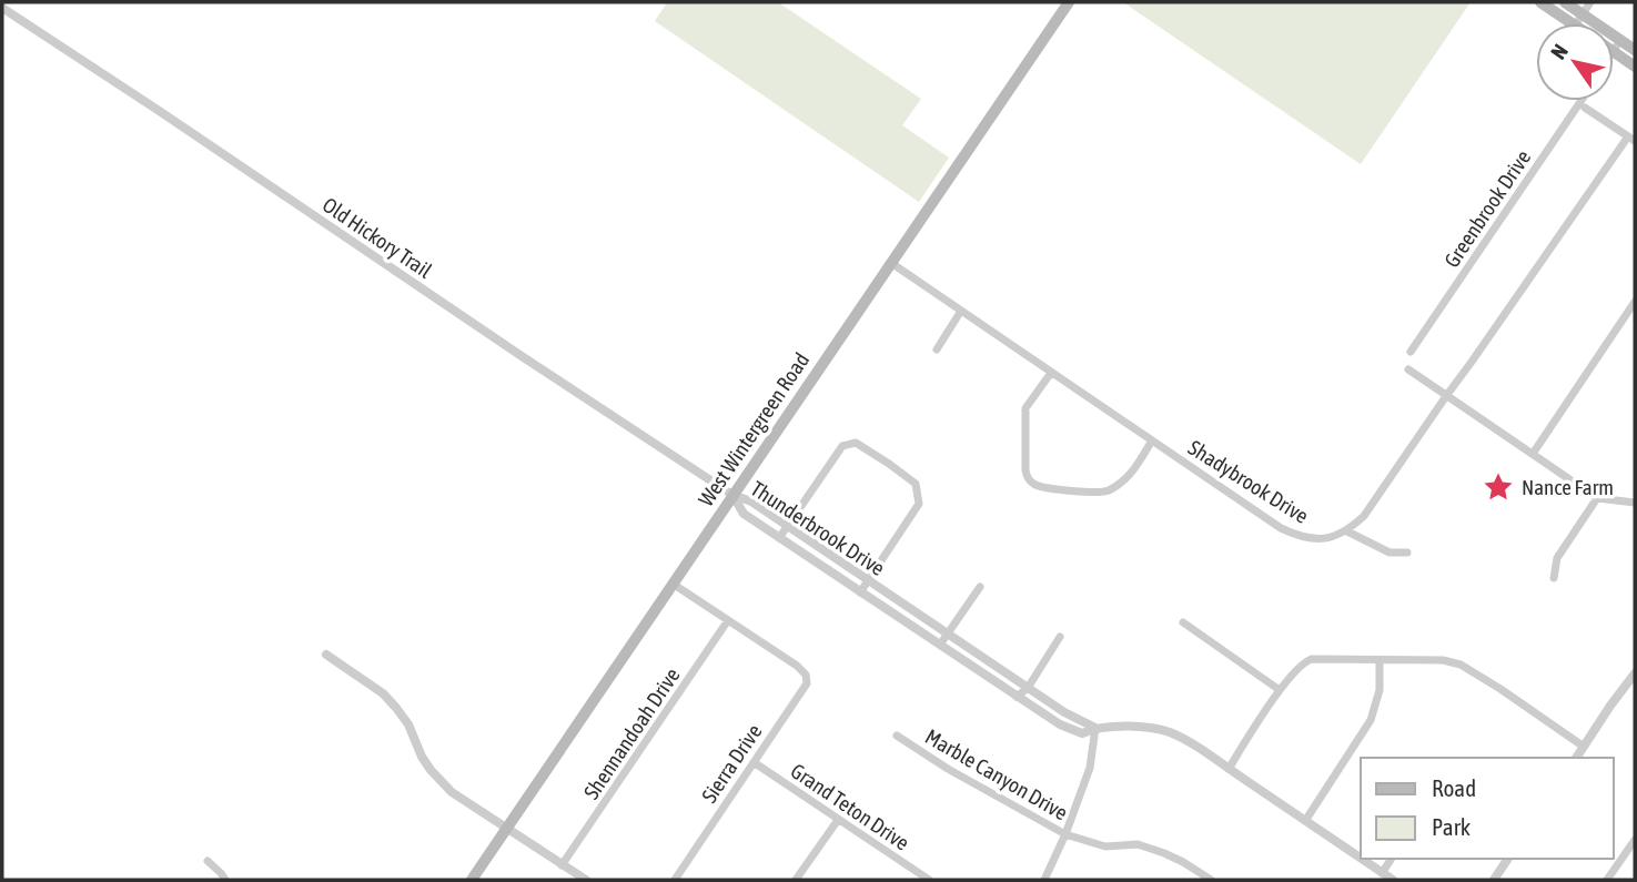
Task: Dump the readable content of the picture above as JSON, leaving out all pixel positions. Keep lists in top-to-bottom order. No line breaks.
{"streets":{"main road":["West Wintergreen Road"],"street":["Greenbrook Drive","Old Hickory Trail","Shadybrook Drive","Thunderbrook Drive","Shennandoah Drive","Sierra Drive","Marble Canyon Drive","Grand Teton Drive"]},"crossings":[["Old Hickory Trail","West Wintergreen Road"],["Old Hickory Trail","Thunderbrook Drive"],["West Wintergreen Road","Shadybrook Drive"],["West Wintergreen Road","Thunderbrook Drive"],["Shennandoah Drive","Sierra Drive"],["Sierra Drive","Grand Teton Drive"]],"places":{"place":["Nance Farm"]},"legend":["Road","Park"],"north":"top left"}
